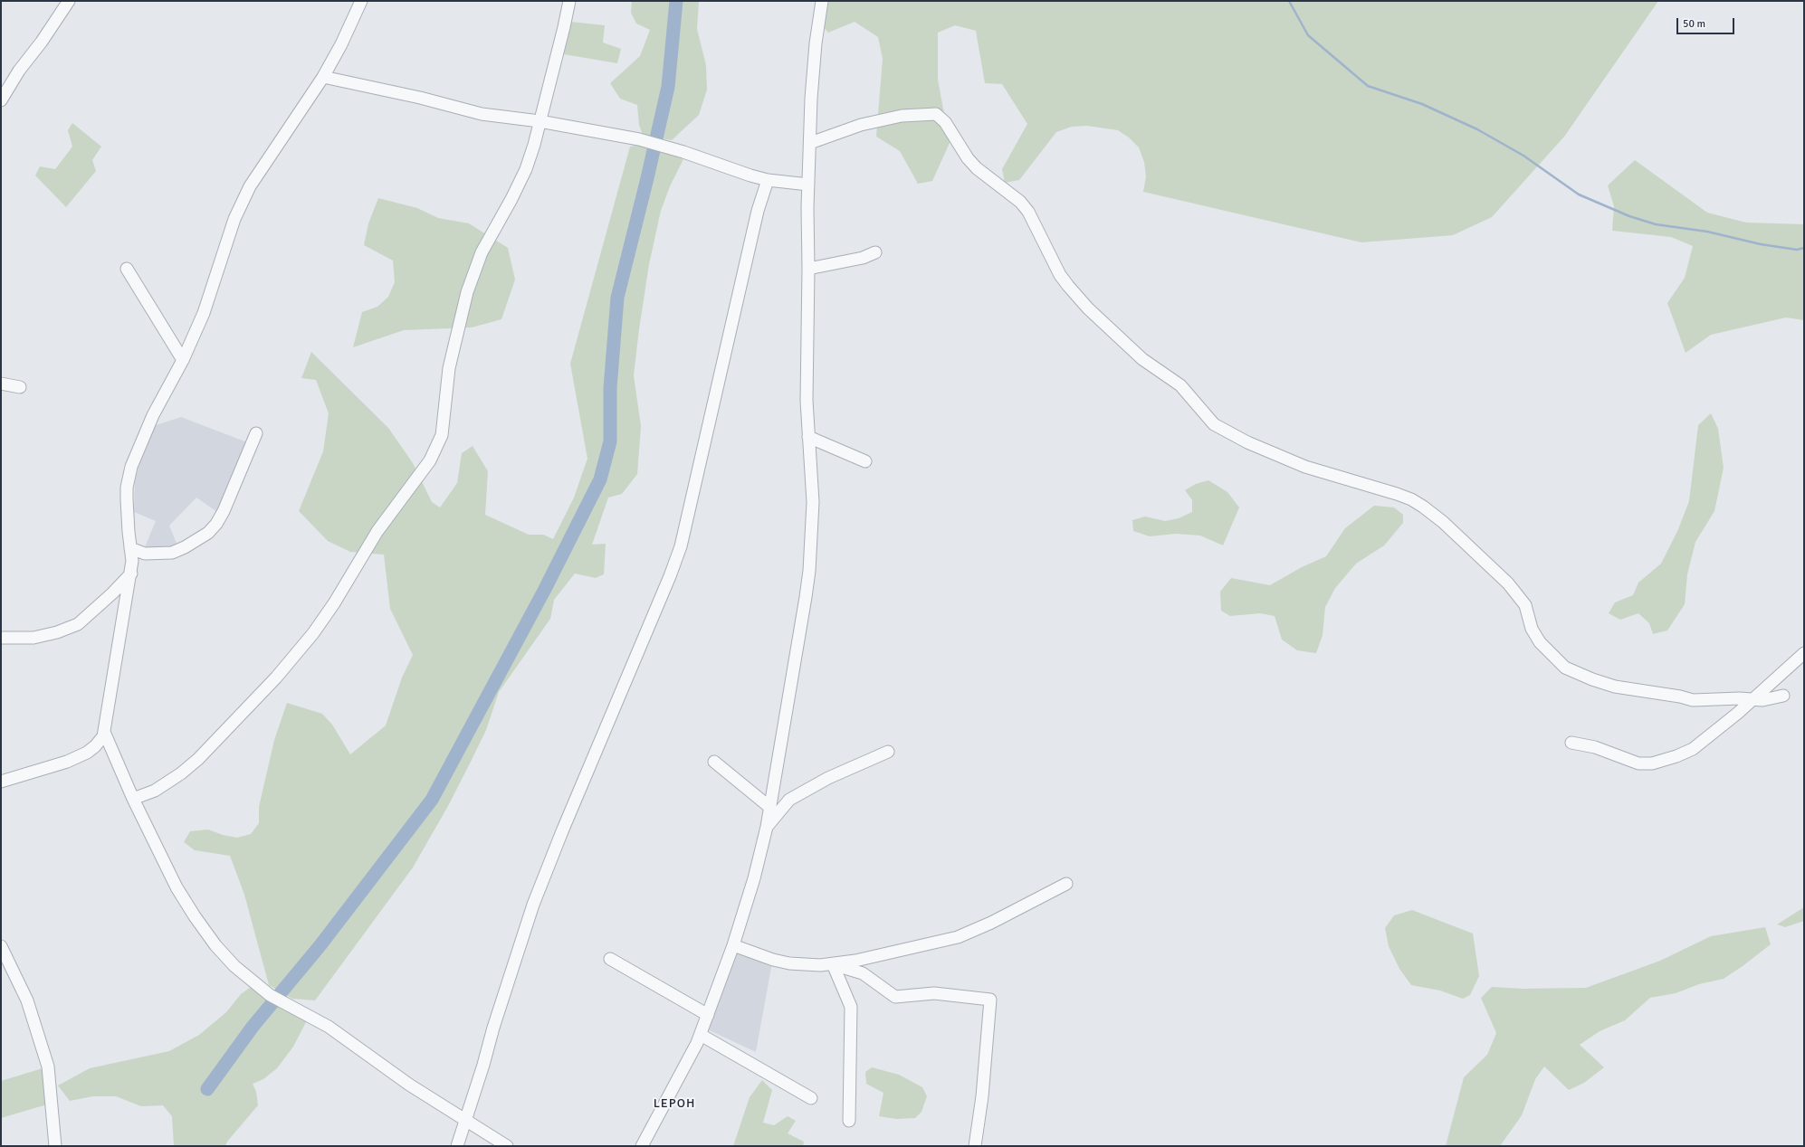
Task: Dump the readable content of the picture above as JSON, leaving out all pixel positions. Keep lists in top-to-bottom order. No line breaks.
{"districts":["LEPOH"],"scale_bar":"50 m"}
